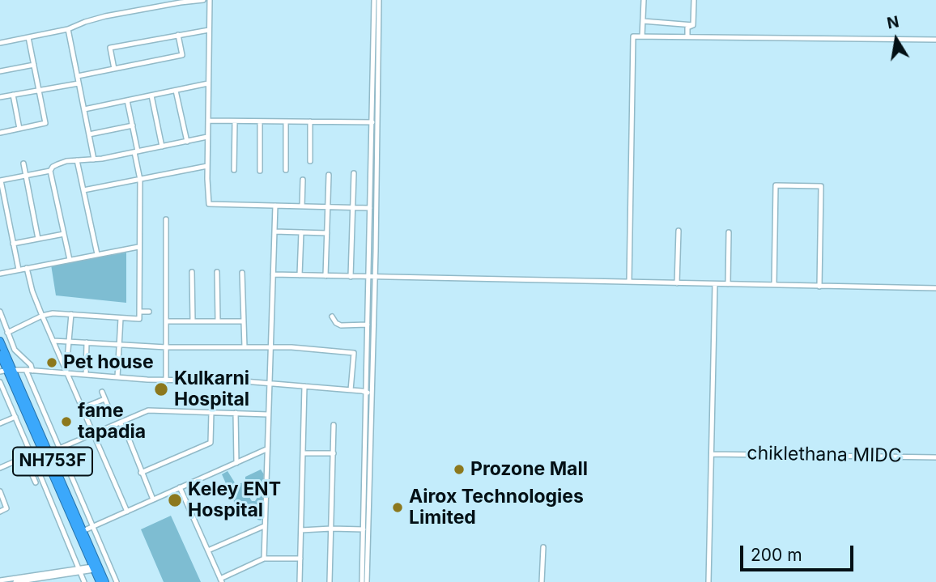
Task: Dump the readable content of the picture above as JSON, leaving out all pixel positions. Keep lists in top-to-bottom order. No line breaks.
{"streets":{"highway":["NH753F"],"street":["chiklethana MIDC"]},"places":["Pet house","Kulkarni Hospital","fame tapadia","Prozone Mall","Keley ENT Hospital","Airox Technologies Limited"],"scale_bar":"200 m","north":"top"}
